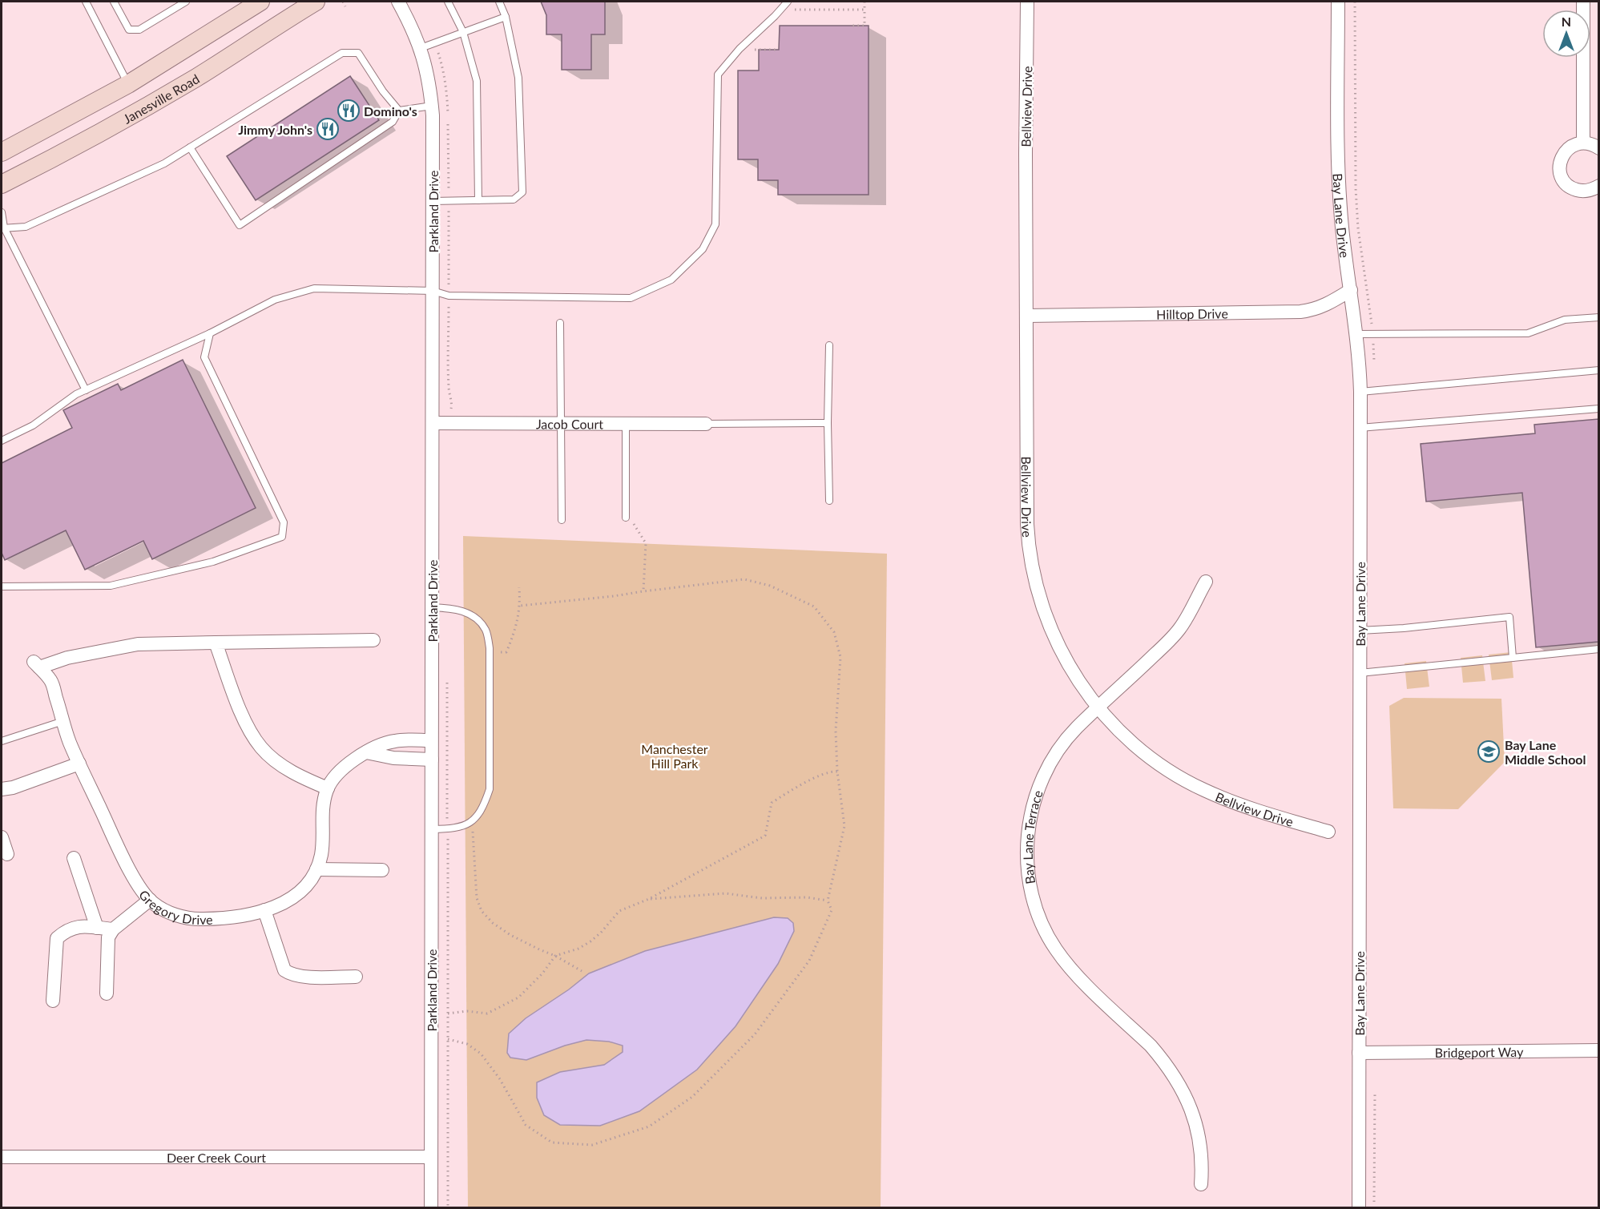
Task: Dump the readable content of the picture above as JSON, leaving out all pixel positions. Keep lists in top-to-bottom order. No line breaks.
{"streets":{"main road":["Janesville Road"],"street":["Bellview Drive","Parkland Drive","Bay Lane Drive","Hilltop Drive","Jacob Court","Bay Lane Terrace","Gregory Drive","Bridgeport Way","Deer Creek Court"]},"crossings":[["Bellview Drive","Hilltop Drive"],["Bellview Drive","Bay Lane Terrace"],["Parkland Drive","Jacob Court"],["Parkland Drive","Gregory Drive"],["Parkland Drive","Deer Creek Court"],["Bay Lane Drive","Hilltop Drive"],["Bay Lane Drive","Bridgeport Way"]],"parks":["Manchester Hill Park"],"places":{"restaurant":["Domino's","Jimmy John's"],"school or university":["Bay Lane Middle School"]},"north":"top"}
